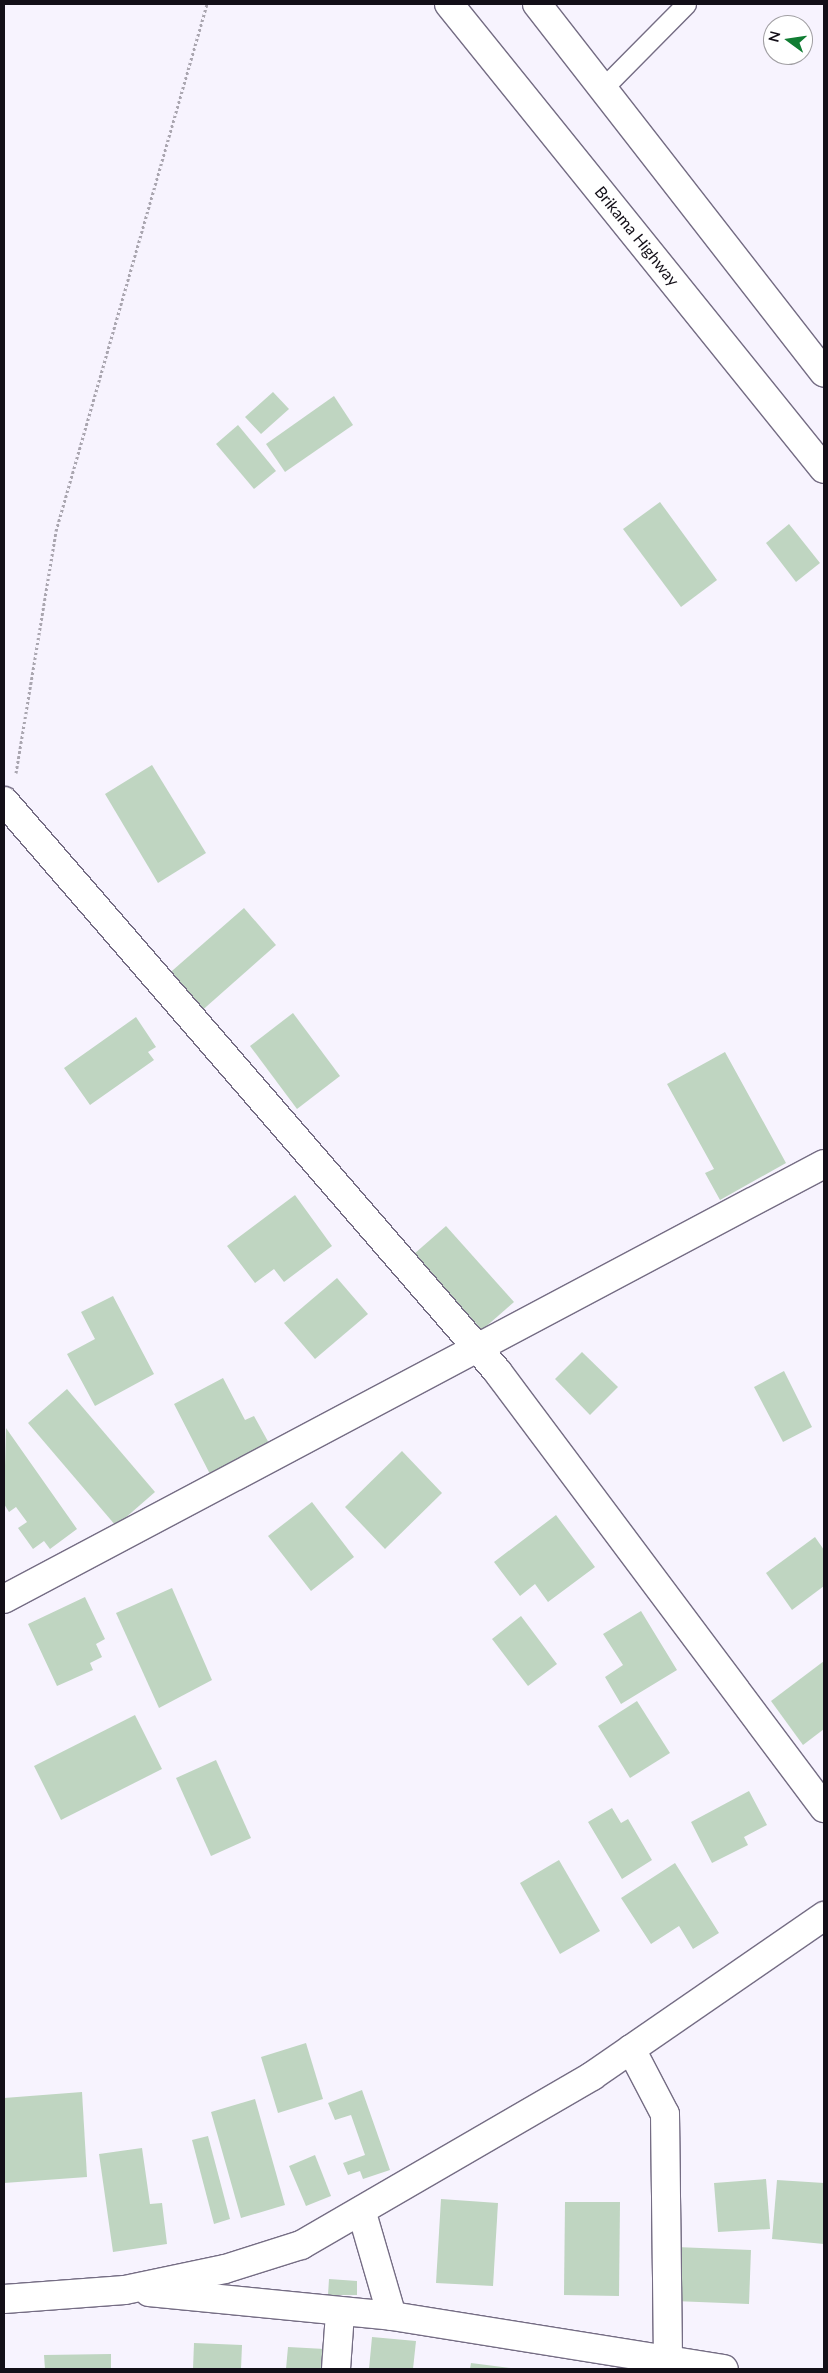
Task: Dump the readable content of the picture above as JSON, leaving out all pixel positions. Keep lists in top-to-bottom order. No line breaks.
{"streets":{"main road":["Brikama Highway"]},"north":"left"}
